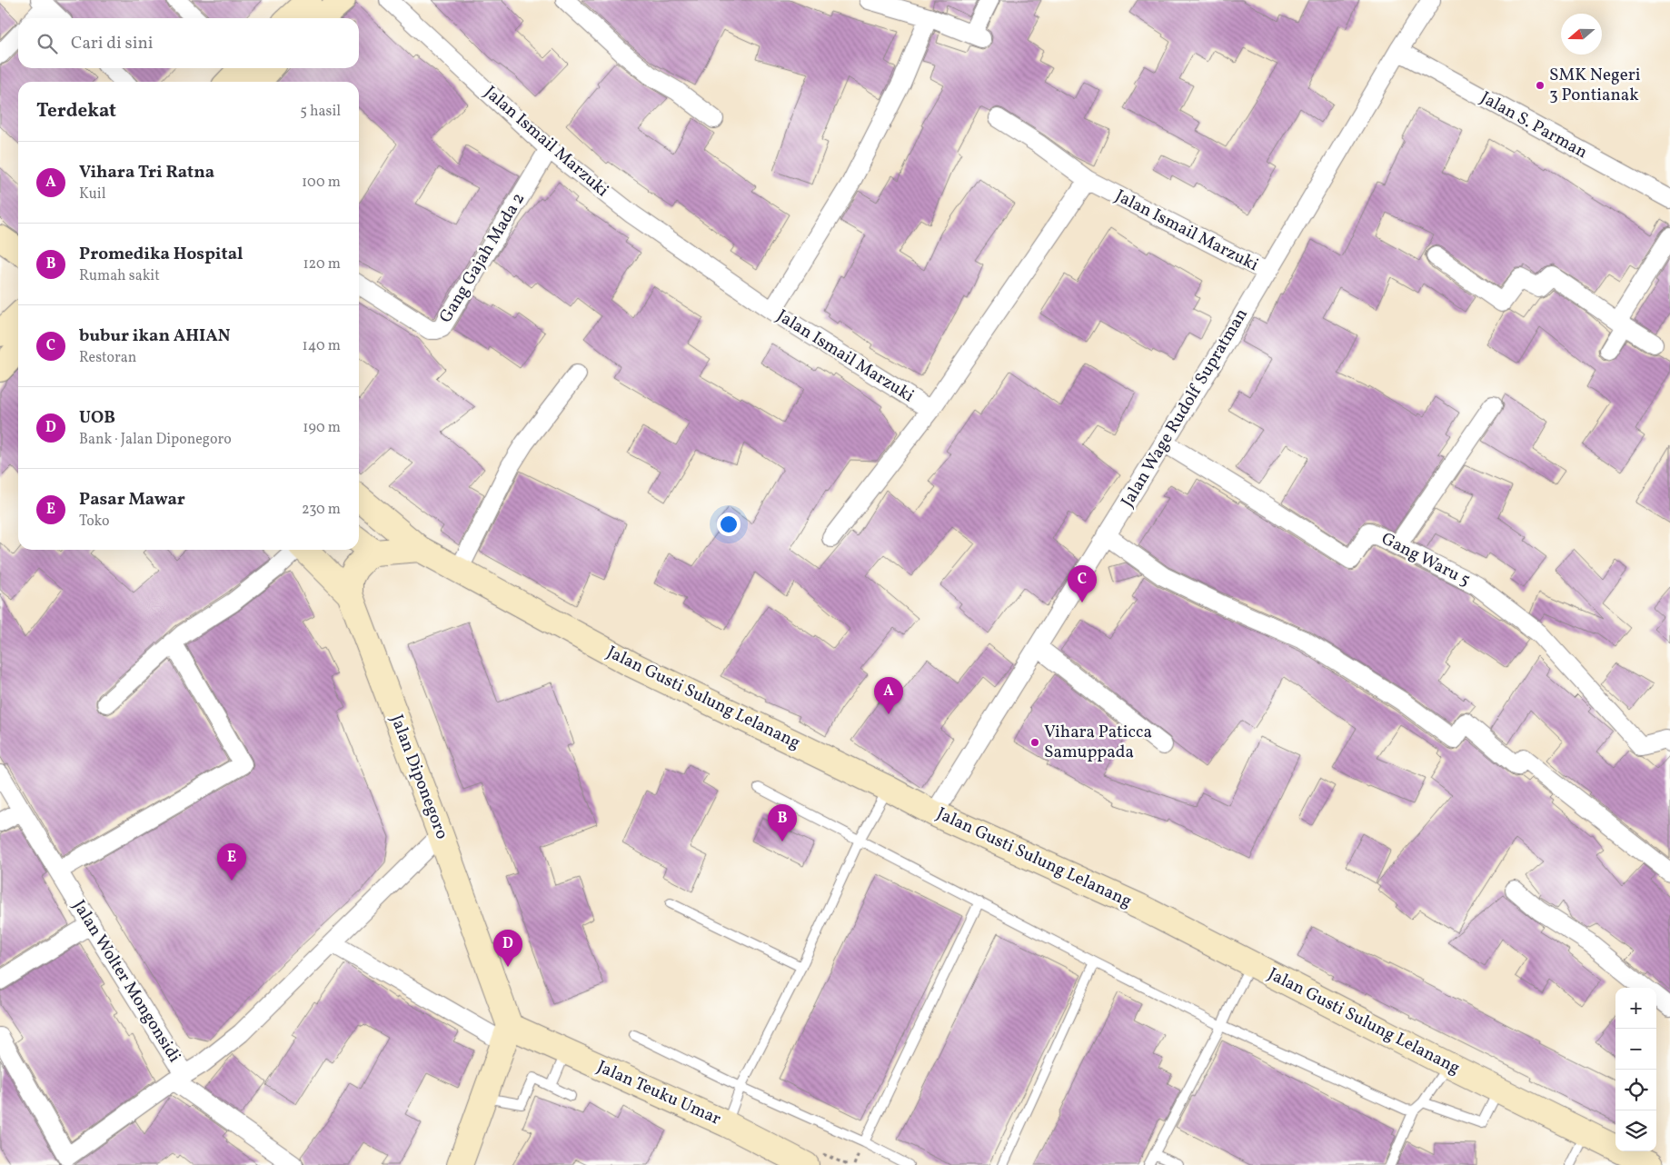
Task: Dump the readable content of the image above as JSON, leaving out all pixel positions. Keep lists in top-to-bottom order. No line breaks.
{"streets":{"street":["Jalan S. Parman","Jalan Ismail Marzuki","Gang Gajah Mada 2","Jalan Wage Rudolf Supratman","Gang Waru 5","Jalan Gusti Sulung Lelanang","Jalan Diponegoro","Jalan Wolter Mongonsidi","Jalan Teuku Umar"]},"crossings":[["Jalan S. Parman","Jalan Wage Rudolf Supratman"],["Jalan Ismail Marzuki","Gang Gajah Mada 2"],["Jalan Ismail Marzuki","Jalan Wage Rudolf Supratman"],["Jalan Wage Rudolf Supratman","Gang Waru 5"],["Jalan Wage Rudolf Supratman","Jalan Gusti Sulung Lelanang"],["Jalan Diponegoro","Jalan Wolter Mongonsidi"],["Jalan Diponegoro","Jalan Teuku Umar"]],"places":["SMK Negeri 3 Pontianak","Vihara Paticca Samuppada"],"north":"left","page":{"search":"Cari di sini","heading":["Terdekat","5 hasil"],"list":[{"mark":"A","name":"Vihara Tri Ratna","note":"Kuil","value":"100 m"},{"mark":"B","name":"Promedika Hospital","note":"Rumah sakit","value":"120 m"},{"mark":"C","name":"bubur ikan AHIAN","note":"Restoran","value":"140 m"},{"mark":"D","name":"UOB","note":"Bank · Jalan Diponegoro","value":"190 m"},{"mark":"E","name":"Pasar Mawar","note":"Toko","value":"230 m"}],"pins":["C","A","B","E","D"],"map_buttons":["+","−"]}}
